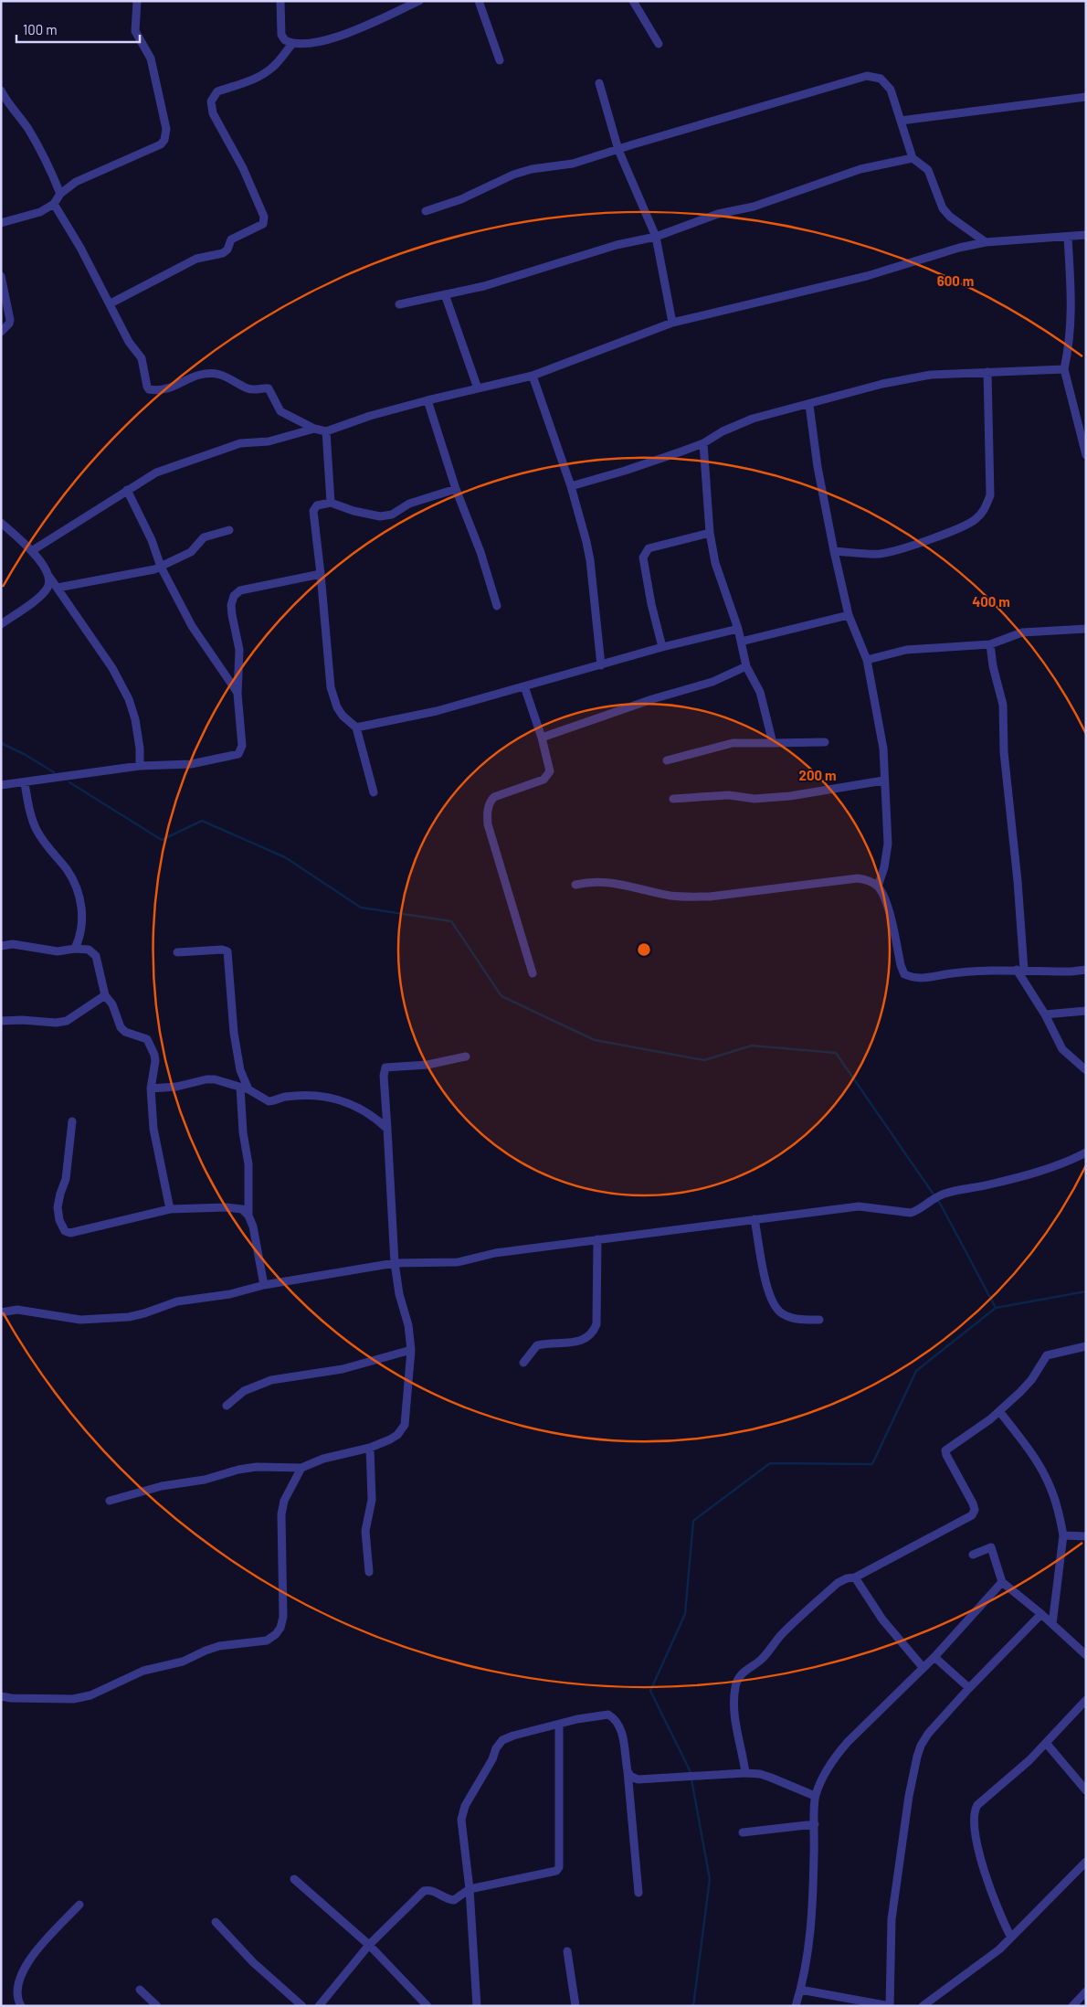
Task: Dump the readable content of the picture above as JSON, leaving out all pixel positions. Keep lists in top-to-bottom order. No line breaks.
{"scale_bar":"100 m","rings":["600 m","400 m","200 m"]}
